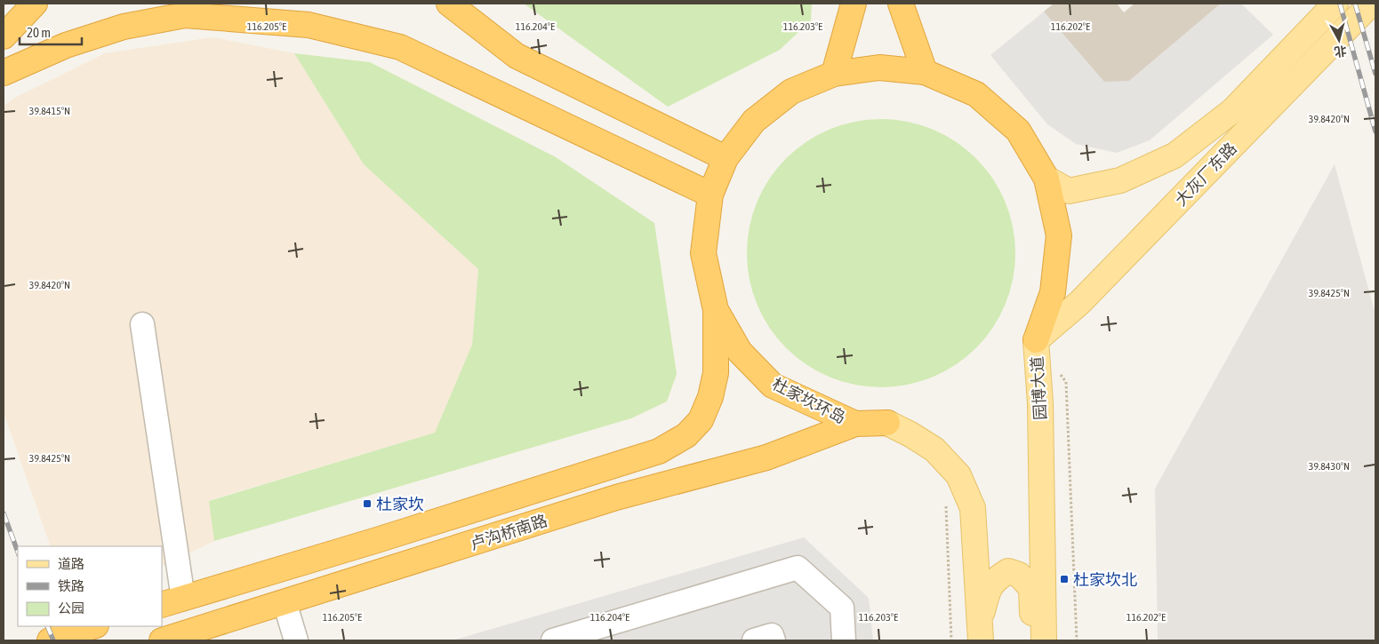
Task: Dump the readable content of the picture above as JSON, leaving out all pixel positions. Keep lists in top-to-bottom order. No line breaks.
{"streets":{"highway":["杜家坎环岛","卢沟桥南路"],"main road":["大灰厂东路","园博大道"]},"crossings":[["大灰厂东路","园博大道"],["大灰厂东路","杜家坎环岛"],["园博大道","杜家坎环岛"],["杜家坎环岛","卢沟桥南路"]],"places":{"transit":["杜家坎","杜家坎北"]},"legend":["道路","铁路","公园"],"scale_bar":"20 m","north":"bottom","coordinates":["116.205°E","116.204°E","116.203°E","116.202°E","39.8415°N","39.8420°N","39.8425°N","39.8430°N"]}
